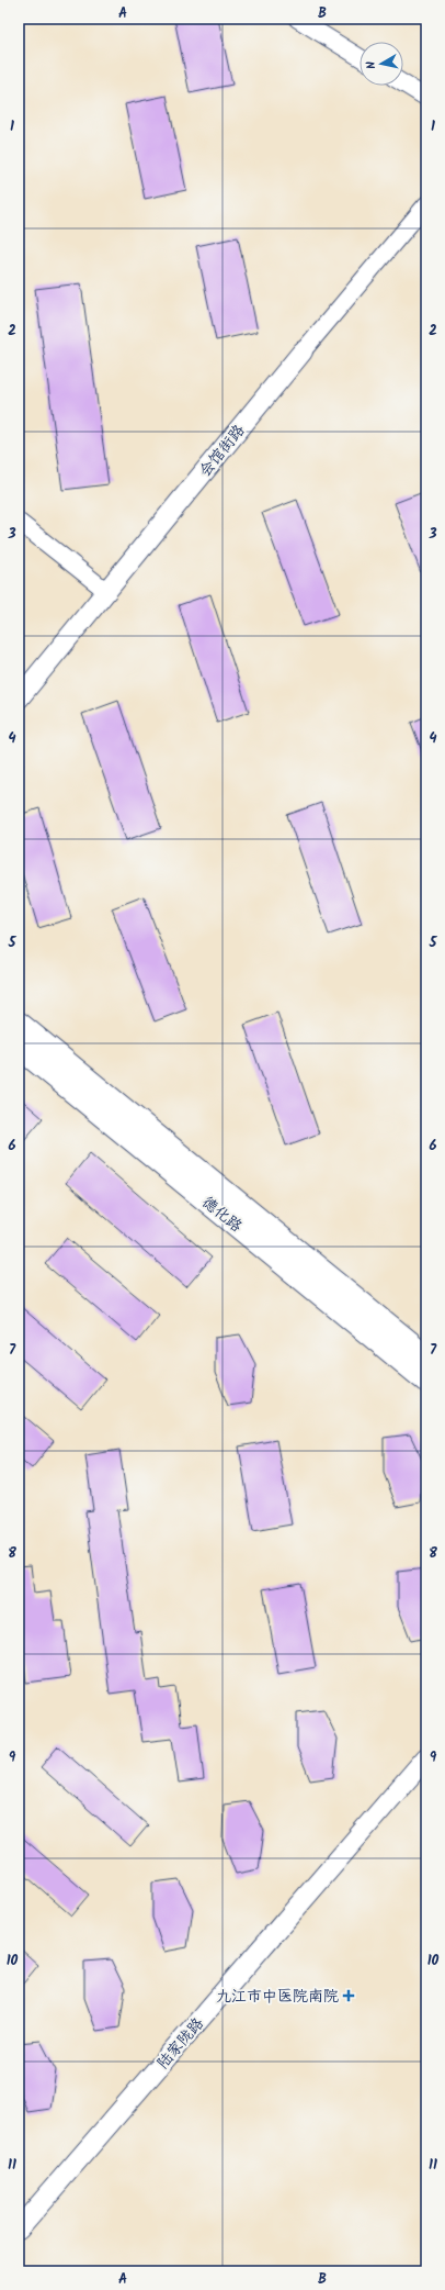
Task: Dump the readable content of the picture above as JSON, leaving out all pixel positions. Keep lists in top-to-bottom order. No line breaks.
{"streets":{"main road":["德化路"],"street":["会馆街路","陆家陇路"]},"places":{"health":["九江市中医院南院"]},"north":"left","grid":{"columns":["A","B"],"rows":["1","2","3","4","5","6","7","8","9","10","11"]}}
